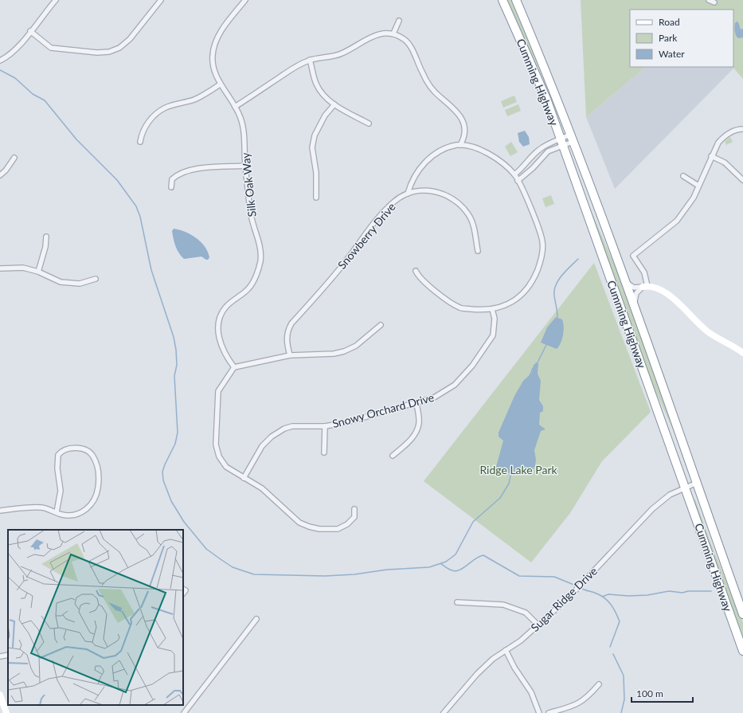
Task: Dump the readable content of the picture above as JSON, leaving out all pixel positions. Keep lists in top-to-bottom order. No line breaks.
{"streets":{"highway":["Cumming Highway"],"street":["Silk Oak Way","Snowberry Drive","Snowy Orchard Drive","Sugar Ridge Drive"]},"crossings":[["Cumming Highway","Sugar Ridge Drive"]],"parks":["Ridge Lake Park"],"legend":["Road","Park","Water"],"scale_bar":"100 m"}
